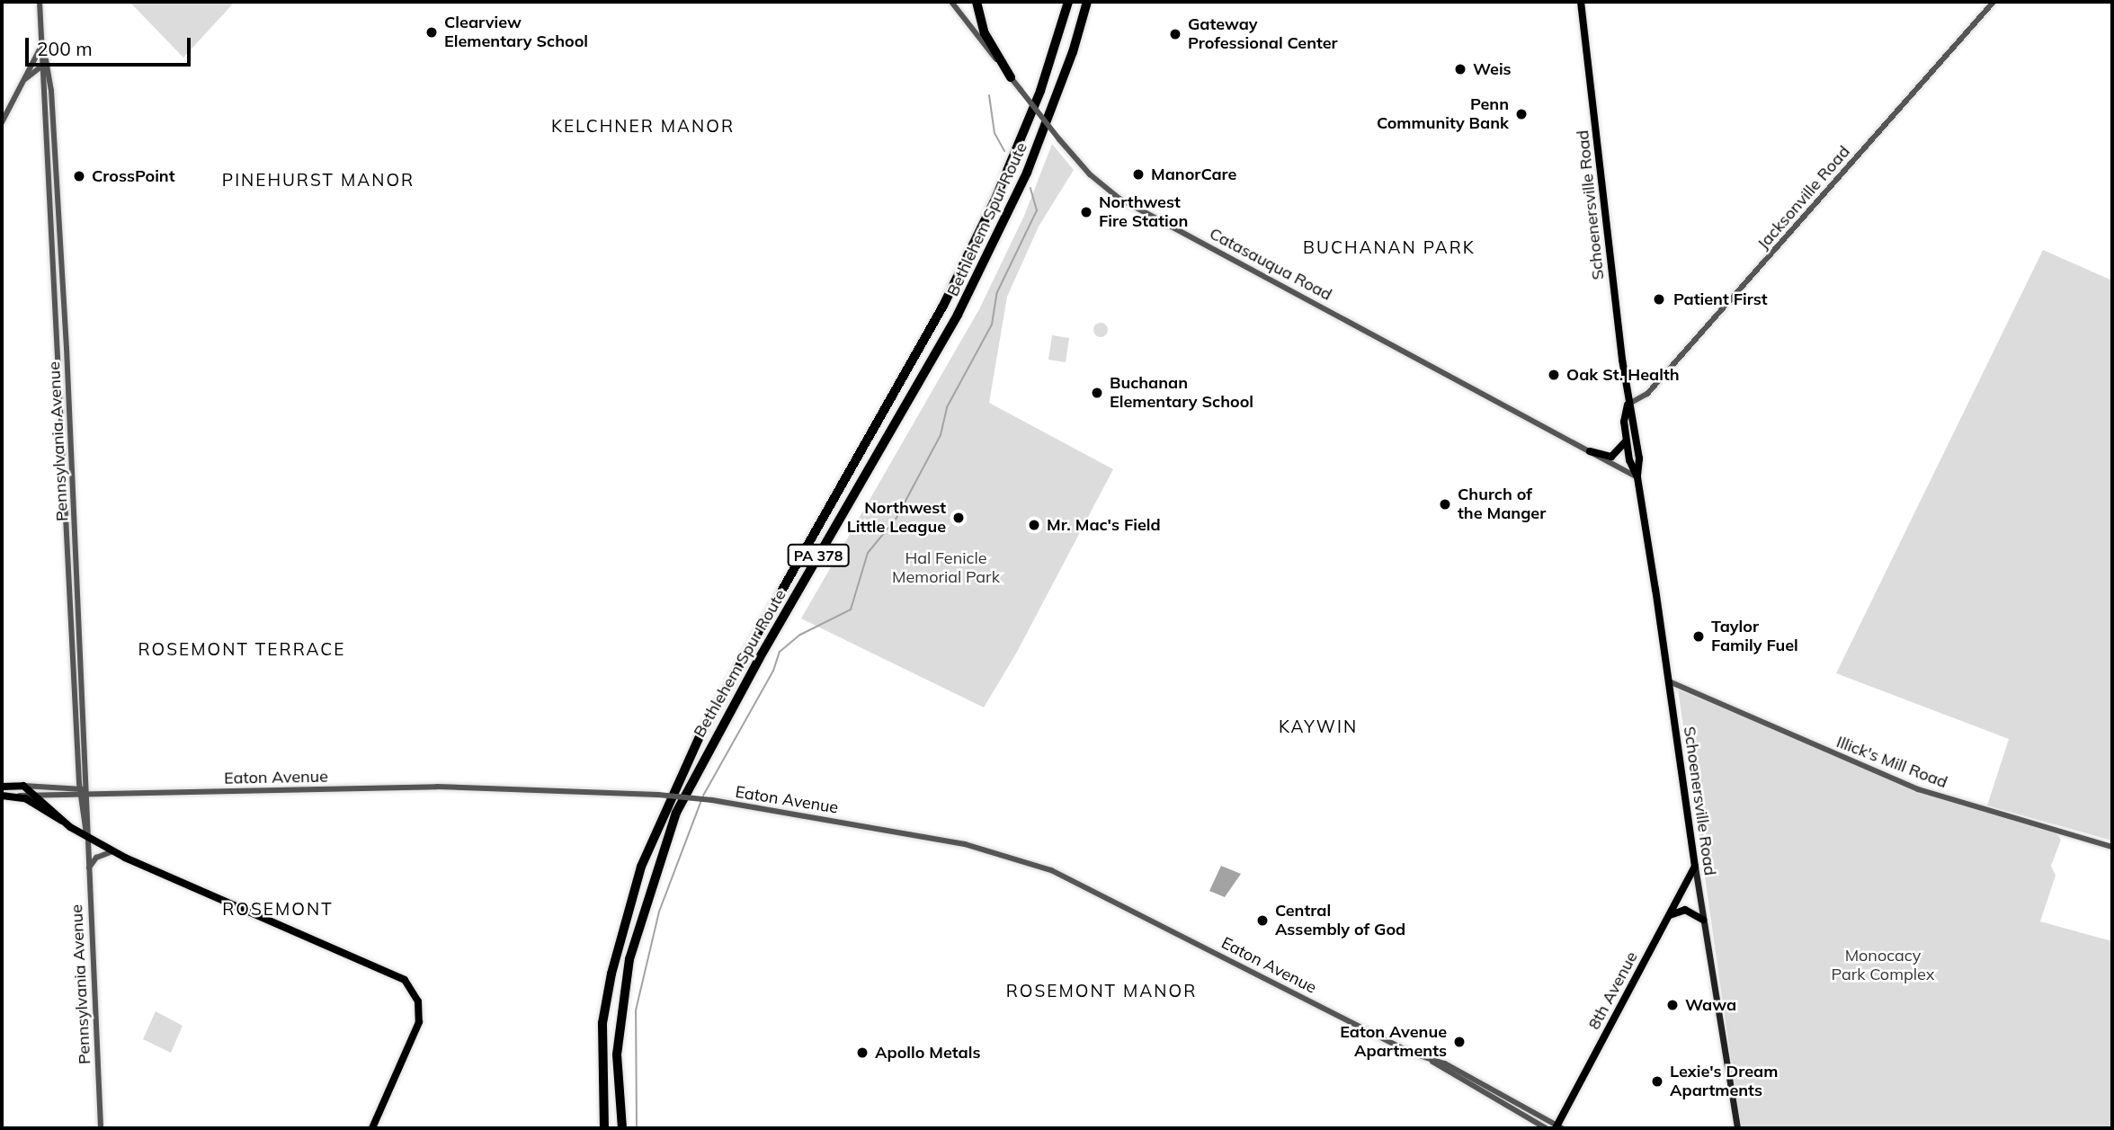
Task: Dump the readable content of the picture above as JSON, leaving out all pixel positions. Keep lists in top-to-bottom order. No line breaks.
{"streets":{"highway":["Bethlehem Spur Route","PA 378"],"main road":["Schoenersville Road","8th Avenue"],"street":["Jacksonville Road","Catasauqua Road","Pennsylvania Avenue","Illick's Mill Road","Eaton Avenue"]},"crossings":[["Jacksonville Road","Schoenersville Road"],["Schoenersville Road","Catasauqua Road"],["Schoenersville Road","Illick's Mill Road"],["Schoenersville Road","8th Avenue"],["Pennsylvania Avenue","Eaton Avenue"],["Eaton Avenue","8th Avenue"]],"districts":["KELCHNER MANOR","PINEHURST MANOR","BUCHANAN PARK","ROSEMONT TERRACE","KAYWIN","ROSEMONT","ROSEMONT MANOR"],"parks":["Hal Fenicle Memorial Park","Monocacy Park Complex"],"places":["Clearview Elementary School","Gateway Professional Center","Weis","Penn Community Bank","ManorCare","CrossPoint","Northwest Fire Station","Patient First","Oak St. Health","Buchanan Elementary School","Church of the Manger","Northwest Little League","Mr. Mac's Field","Taylor Family Fuel","Central Assembly of God","Wawa","Eaton Avenue Apartments","Apollo Metals","Lexie's Dream Apartments"],"scale_bar":"200 m"}
